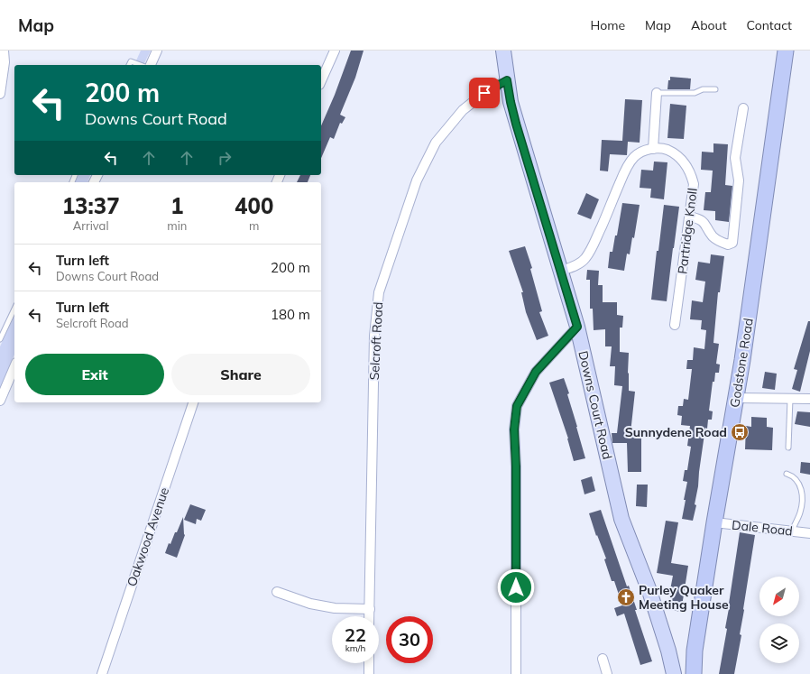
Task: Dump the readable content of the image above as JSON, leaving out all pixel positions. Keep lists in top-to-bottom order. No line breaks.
{"streets":{"highway":["Godstone Road"],"main road":["Downs Court Road"],"street":["Partridge Knoll","Selcroft Road","Dale Road","Oakwood Avenue"]},"crossings":[["Selcroft Road","Downs Court Road"],["Godstone Road","Dale Road"]],"places":{"bus stop":["Sunnydene Road"],"church":["Purley Quaker Meeting House"]},"north":"bottom left","page":{"header":"Map","nav":["Home","Map","About","Contact"],"turn":["200 m","Downs Court Road"],"eta":["13:37","Arrival","1","min","400","m"],"list":[{"name":"Turn left","note":"Downs Court Road","value":"200 m"},{"name":"Turn left","note":"Selcroft Road","value":"180 m"}],"buttons":["Exit","Share"],"speed":"22 km/h","limit":"30"}}
